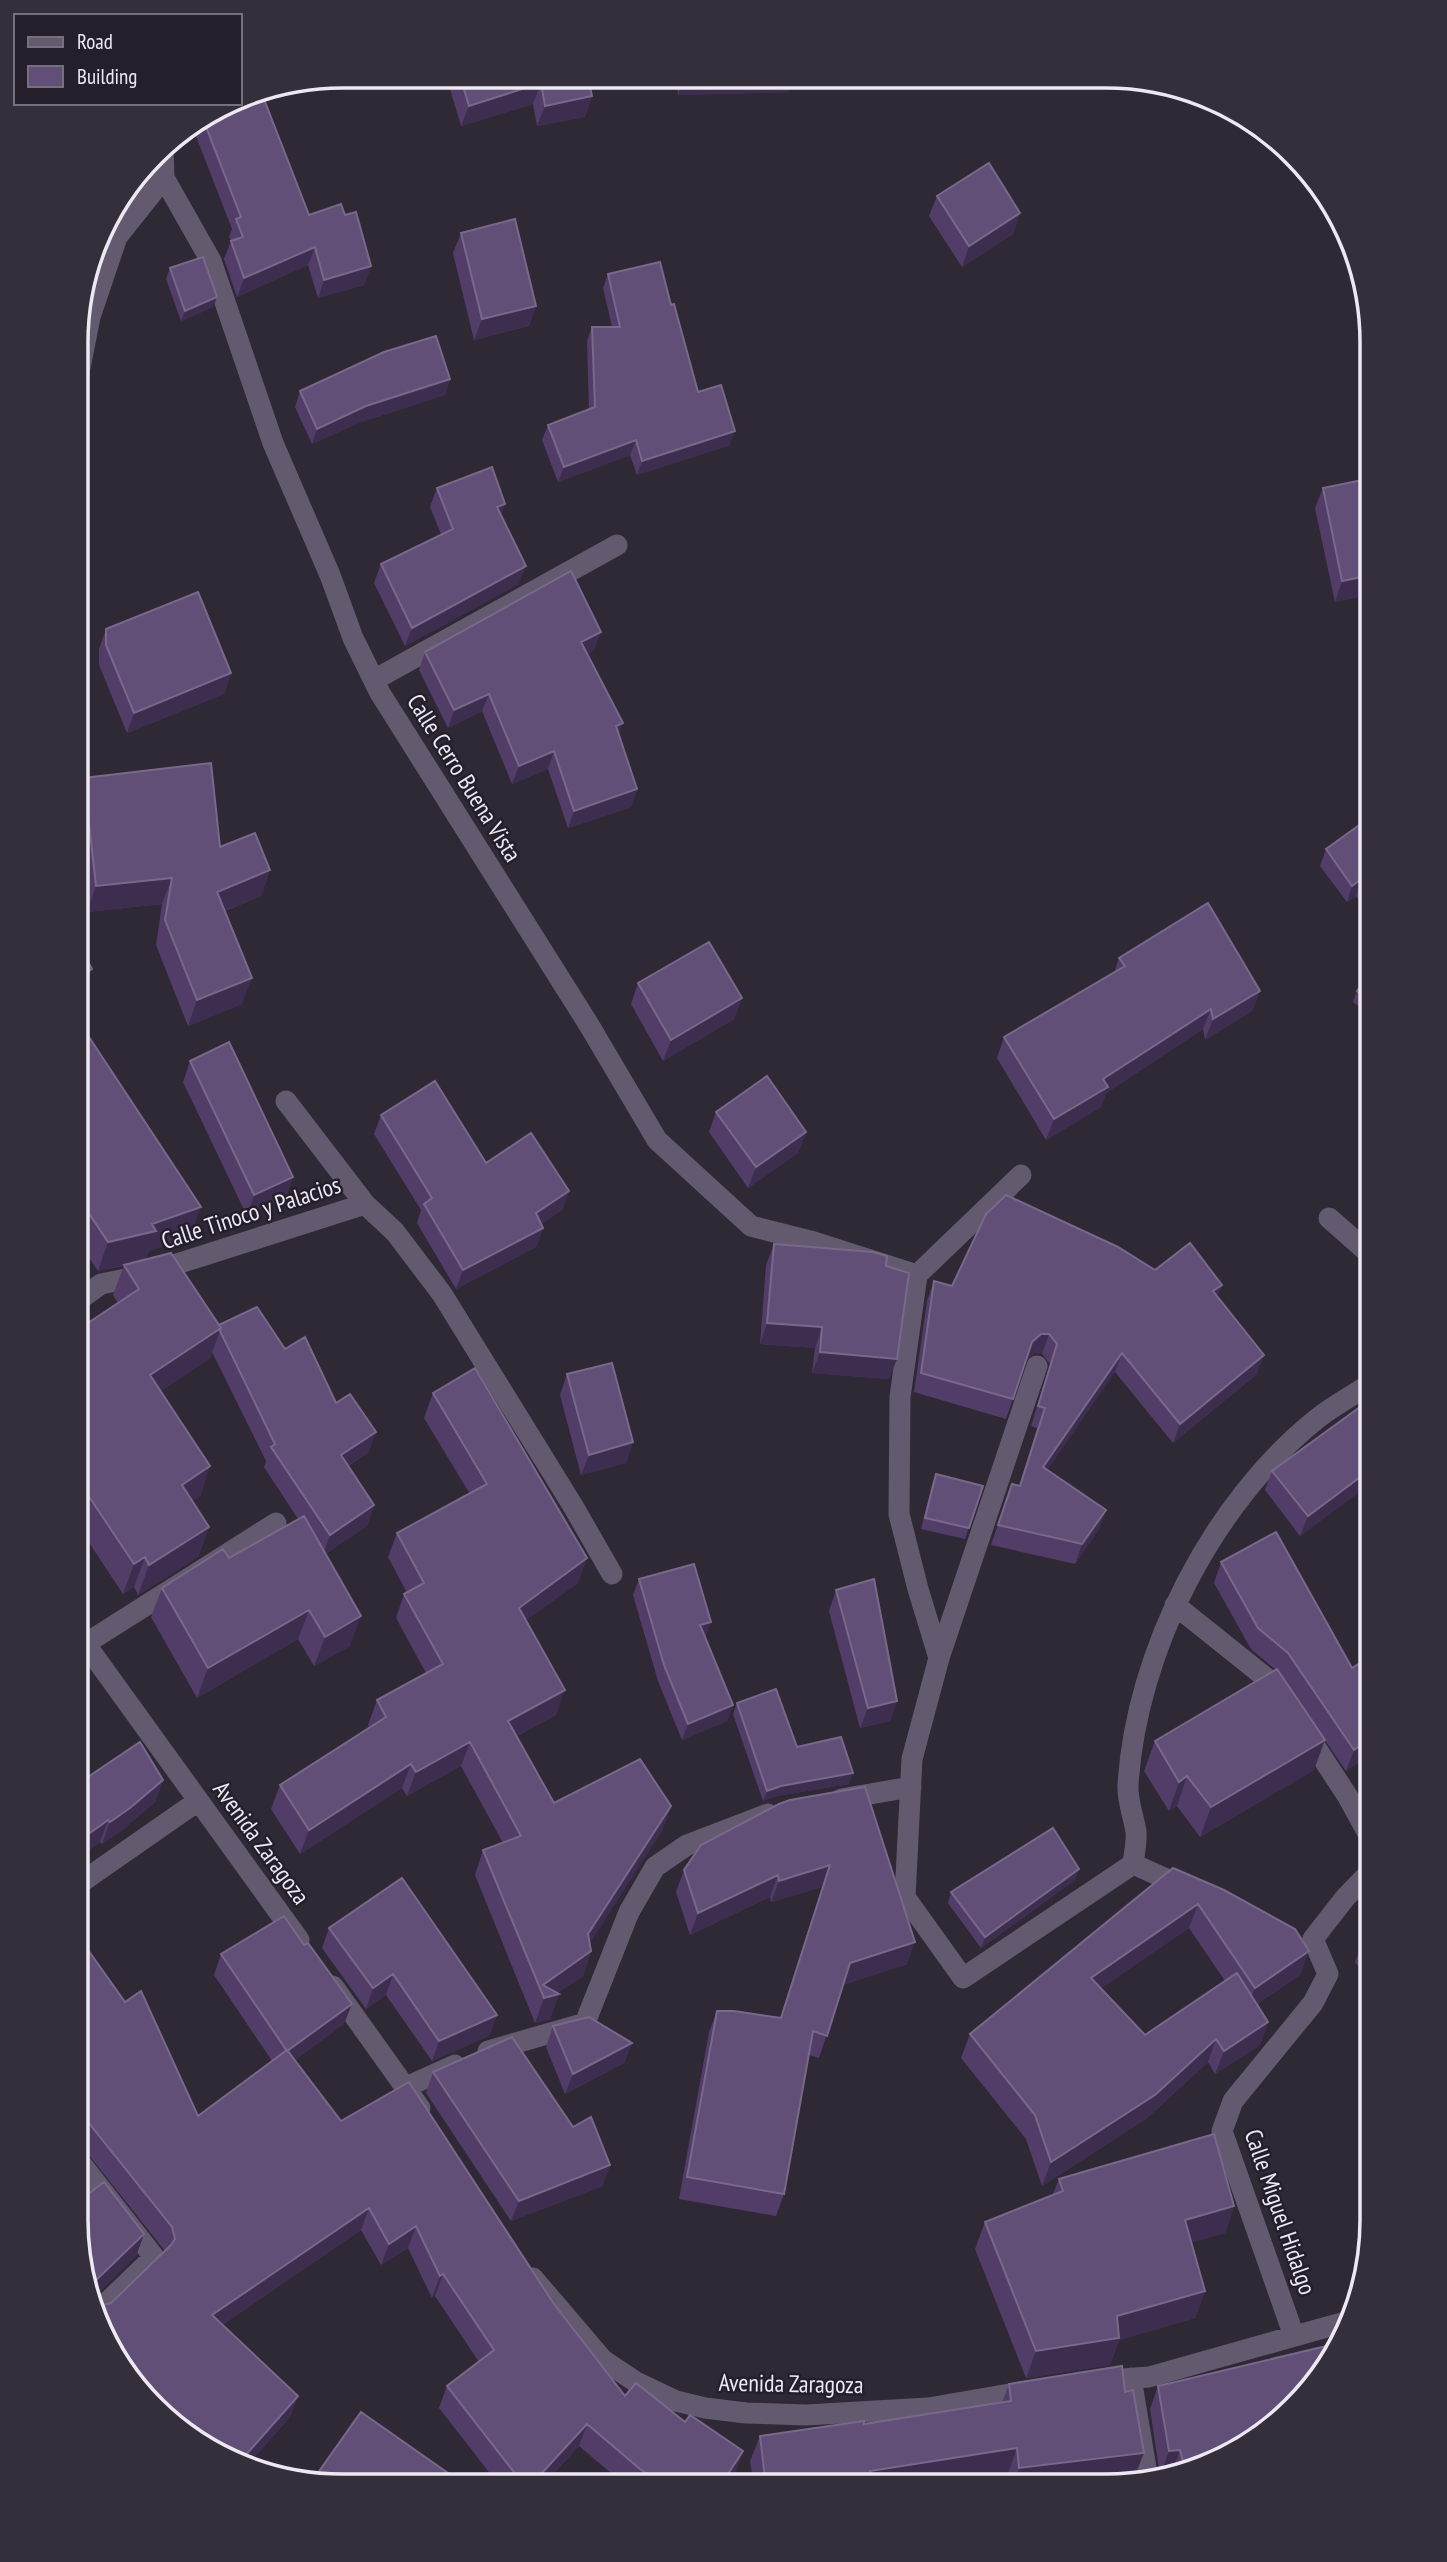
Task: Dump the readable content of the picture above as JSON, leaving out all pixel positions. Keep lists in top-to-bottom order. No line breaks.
{"streets":{"street":["Calle Cerro Buena Vista","Calle Tinoco y Palacios","Avenida Zaragoza","Calle Miguel Hidalgo"]},"legend":["Road","Building"]}
